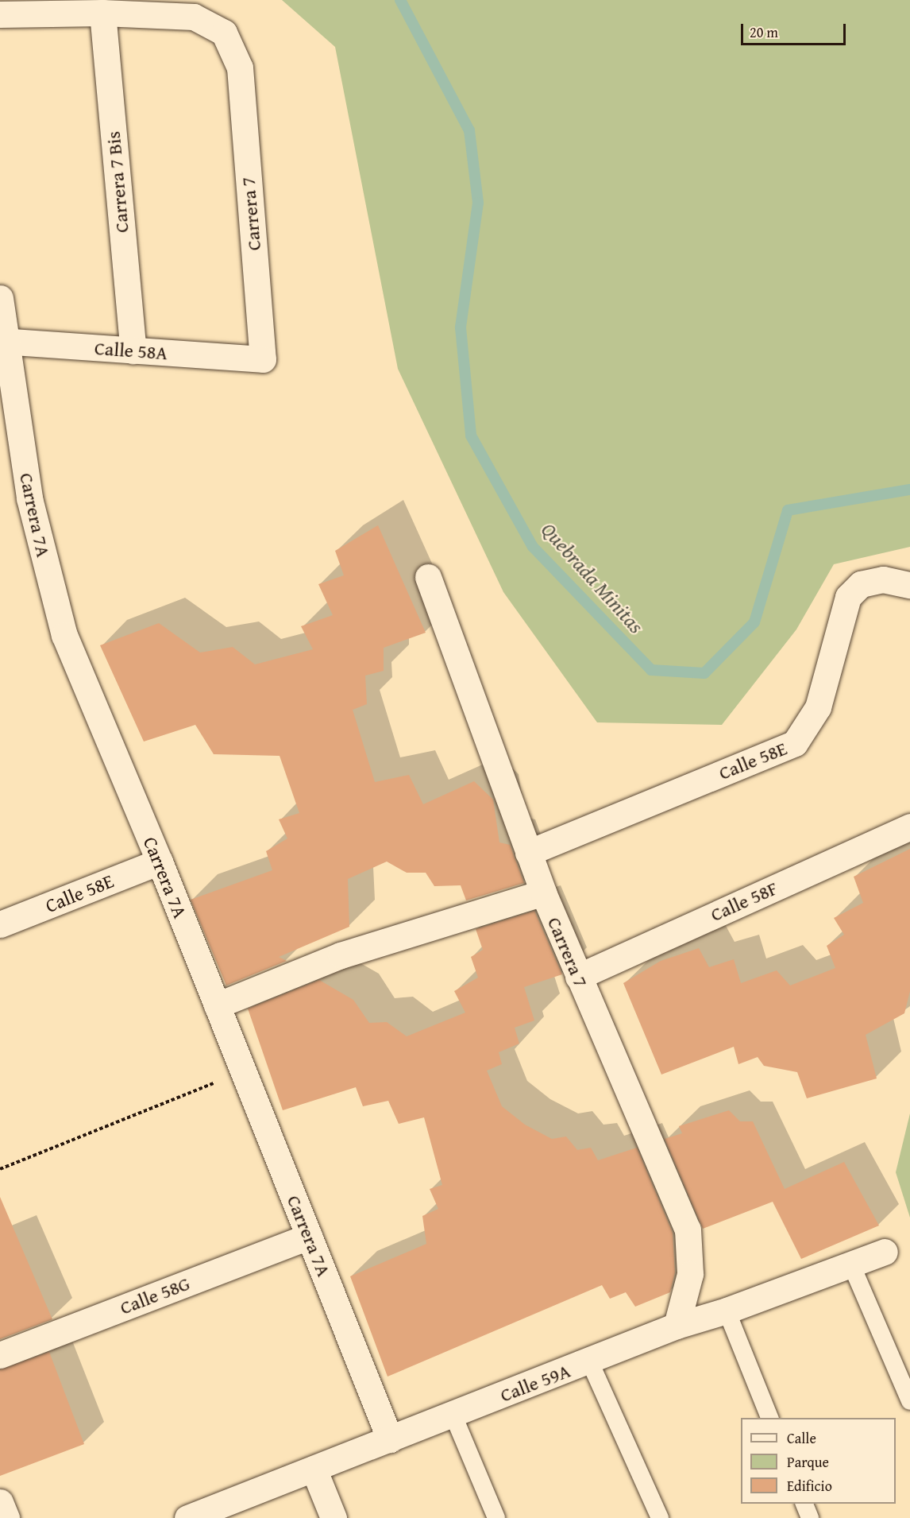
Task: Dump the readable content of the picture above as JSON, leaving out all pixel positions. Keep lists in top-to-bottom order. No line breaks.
{"streets":{"street":["Carrera 7 Bis","Carrera 7","Calle 58A","Carrera 7A","Calle 58E","Calle 58F","Calle 58G","Calle 59A"]},"crossings":[["Carrera 7 Bis","Carrera 7"],["Carrera 7 Bis","Calle 58A"],["Carrera 7","Calle 58A"],["Carrera 7","Calle 58E"],["Carrera 7","Calle 58F"],["Carrera 7","Calle 59A"],["Calle 58A","Carrera 7A"],["Carrera 7A","Calle 58E"],["Carrera 7A","Calle 58G"],["Carrera 7A","Calle 59A"]],"water":["Quebrada Minitas"],"legend":["Calle","Parque","Edificio"],"scale_bar":"20 m"}
